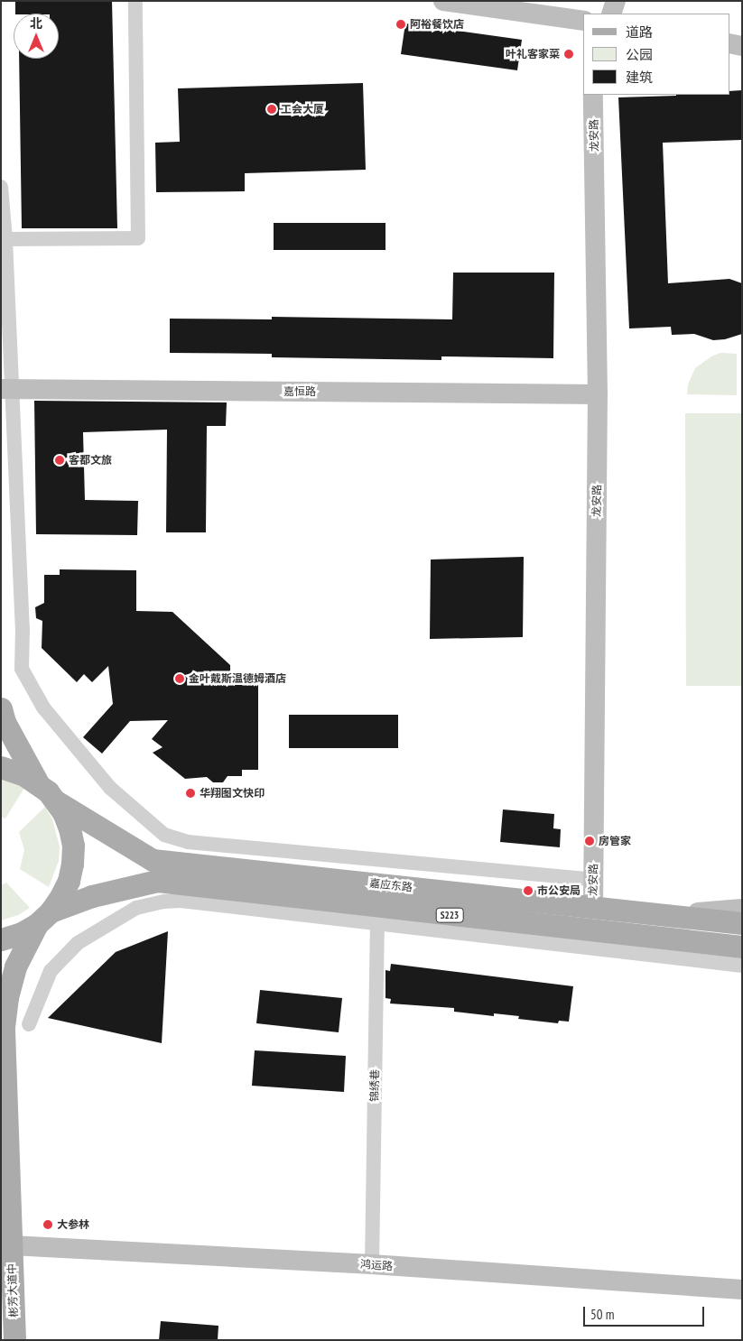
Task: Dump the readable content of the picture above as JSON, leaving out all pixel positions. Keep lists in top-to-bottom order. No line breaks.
{"streets":{"main road":["嘉应东路","S223","彬芳大道中"],"street":["龙安路","嘉恒路","锦绣巷","鸿运路"]},"crossings":[["龙安路","嘉恒路"],["龙安路","嘉应东路"],["嘉应东路","S223"],["嘉应东路","锦绣巷"],["嘉应东路","彬芳大道中"],["S223","彬芳大道中"],["锦绣巷","鸿运路"],["鸿运路","彬芳大道中"]],"places":["阿裕餐饮店","叶礼客家菜","工会大厦","客都文旅","金叶戴斯温德姆酒店","华翔图文快印","房管家","市公安局","大参林"],"legend":["道路","公园","建筑"],"scale_bar":"50 m","north":"top"}
